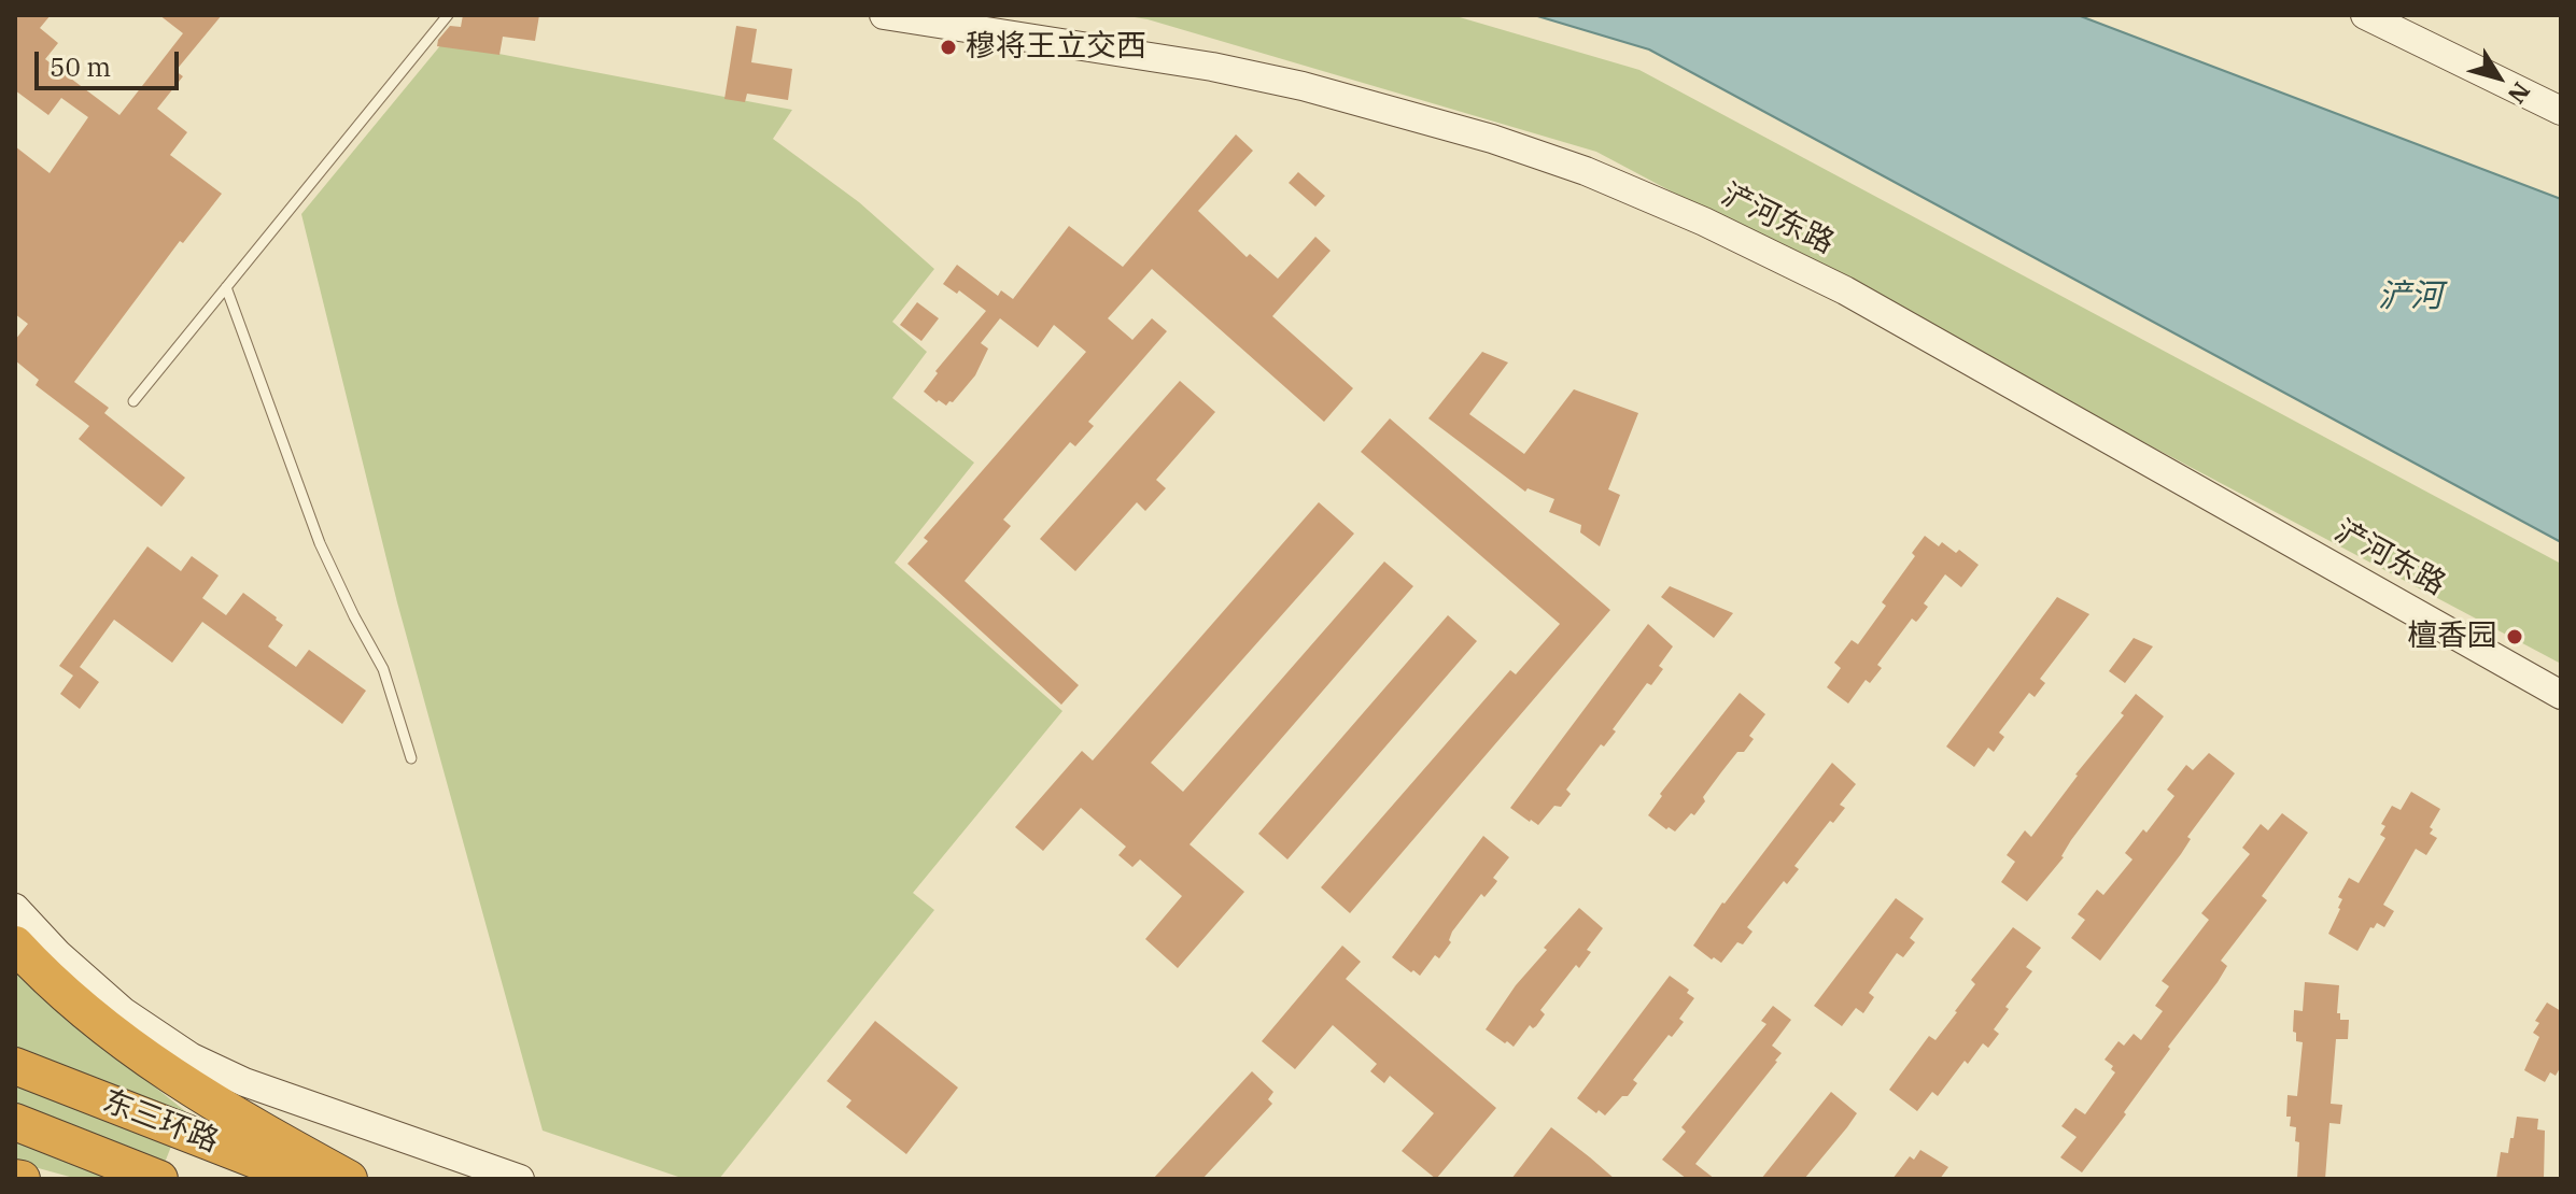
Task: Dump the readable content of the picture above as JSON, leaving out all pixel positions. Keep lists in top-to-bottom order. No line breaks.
{"streets":{"highway":["东三环路"],"street":["浐河东路"]},"water":["浐河"],"places":["穆将王立交西","檀香园"],"scale_bar":"50 m","north":"bottom right"}
